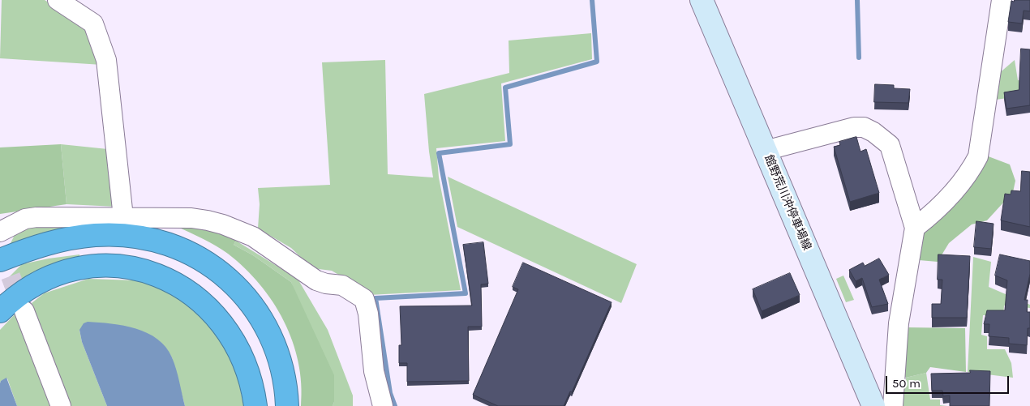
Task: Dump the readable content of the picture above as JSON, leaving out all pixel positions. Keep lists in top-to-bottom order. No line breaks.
{"streets":{"main road":["館野荒川沖停車場線"]},"scale_bar":"50 m"}
